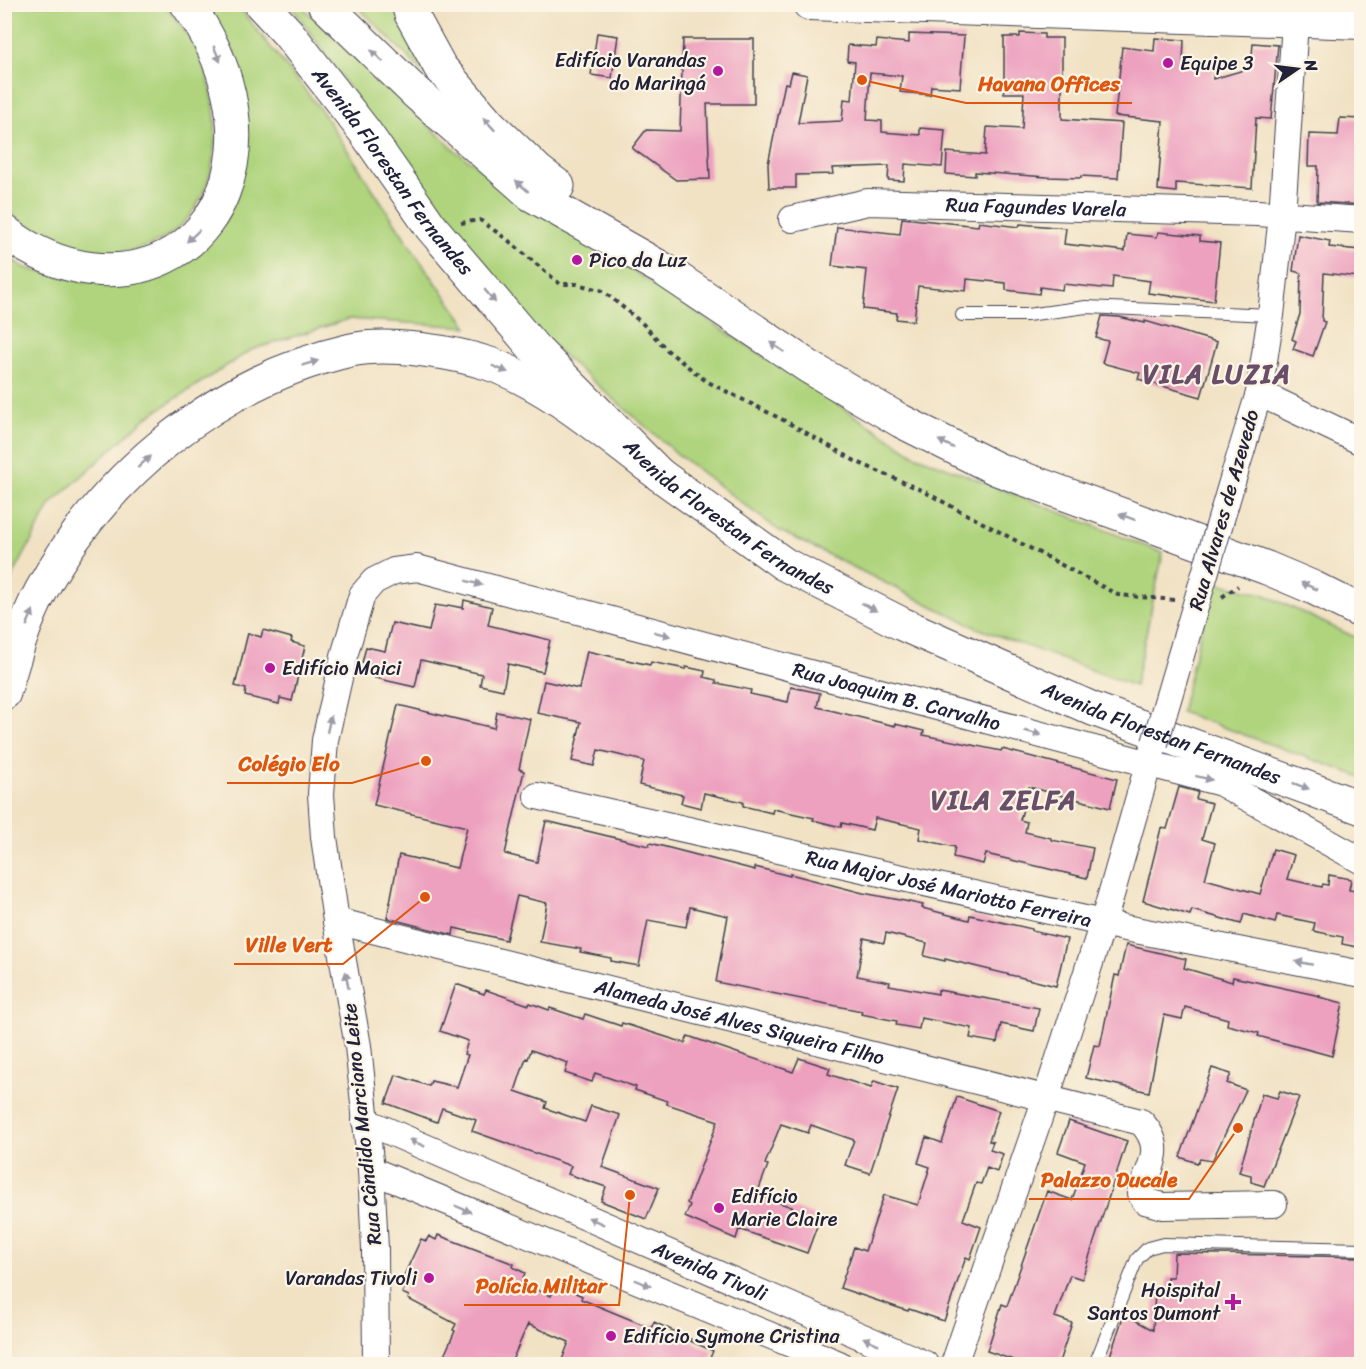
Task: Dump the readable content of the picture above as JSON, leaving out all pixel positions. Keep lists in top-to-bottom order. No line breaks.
{"streets":{"highway":["Avenida Florestan Fernandes"],"street":["Rua Fagundes Varela","Rua Alvares de Azevedo","Rua Joaquim B. Carvalho","Rua Major José Mariotto Ferreira","Alameda José Alves Siqueira Filho","Rua Cândido Marciano Leite","Avenida Tivoli"]},"crossings":[["Rua Fagundes Varela","Rua Alvares de Azevedo"],["Rua Alvares de Azevedo","Rua Joaquim B. Carvalho"],["Rua Alvares de Azevedo","Rua Major José Mariotto Ferreira"],["Rua Alvares de Azevedo","Alameda José Alves Siqueira Filho"],["Rua Joaquim B. Carvalho","Rua Cândido Marciano Leite"],["Alameda José Alves Siqueira Filho","Rua Cândido Marciano Leite"],["Rua Cândido Marciano Leite","Avenida Tivoli"]],"one_way":["Rua Joaquim B. Carvalho","Rua Cândido Marciano Leite"],"districts":["VILA LUZIA","VILA ZELFA"],"places":{"other":["Equipe 3","Edifício Varandas do Maringá","Havana Offices","Pico da Luz","Edifício Maici","Colégio Elo","Ville Vert","Palazzo Ducale","Polícia Militar","Edifício Marie Claire","Varandas Tivoli","Edifício Symone Cristina"],"health":["Hoispital Santos Dumont"]},"north":"right"}
